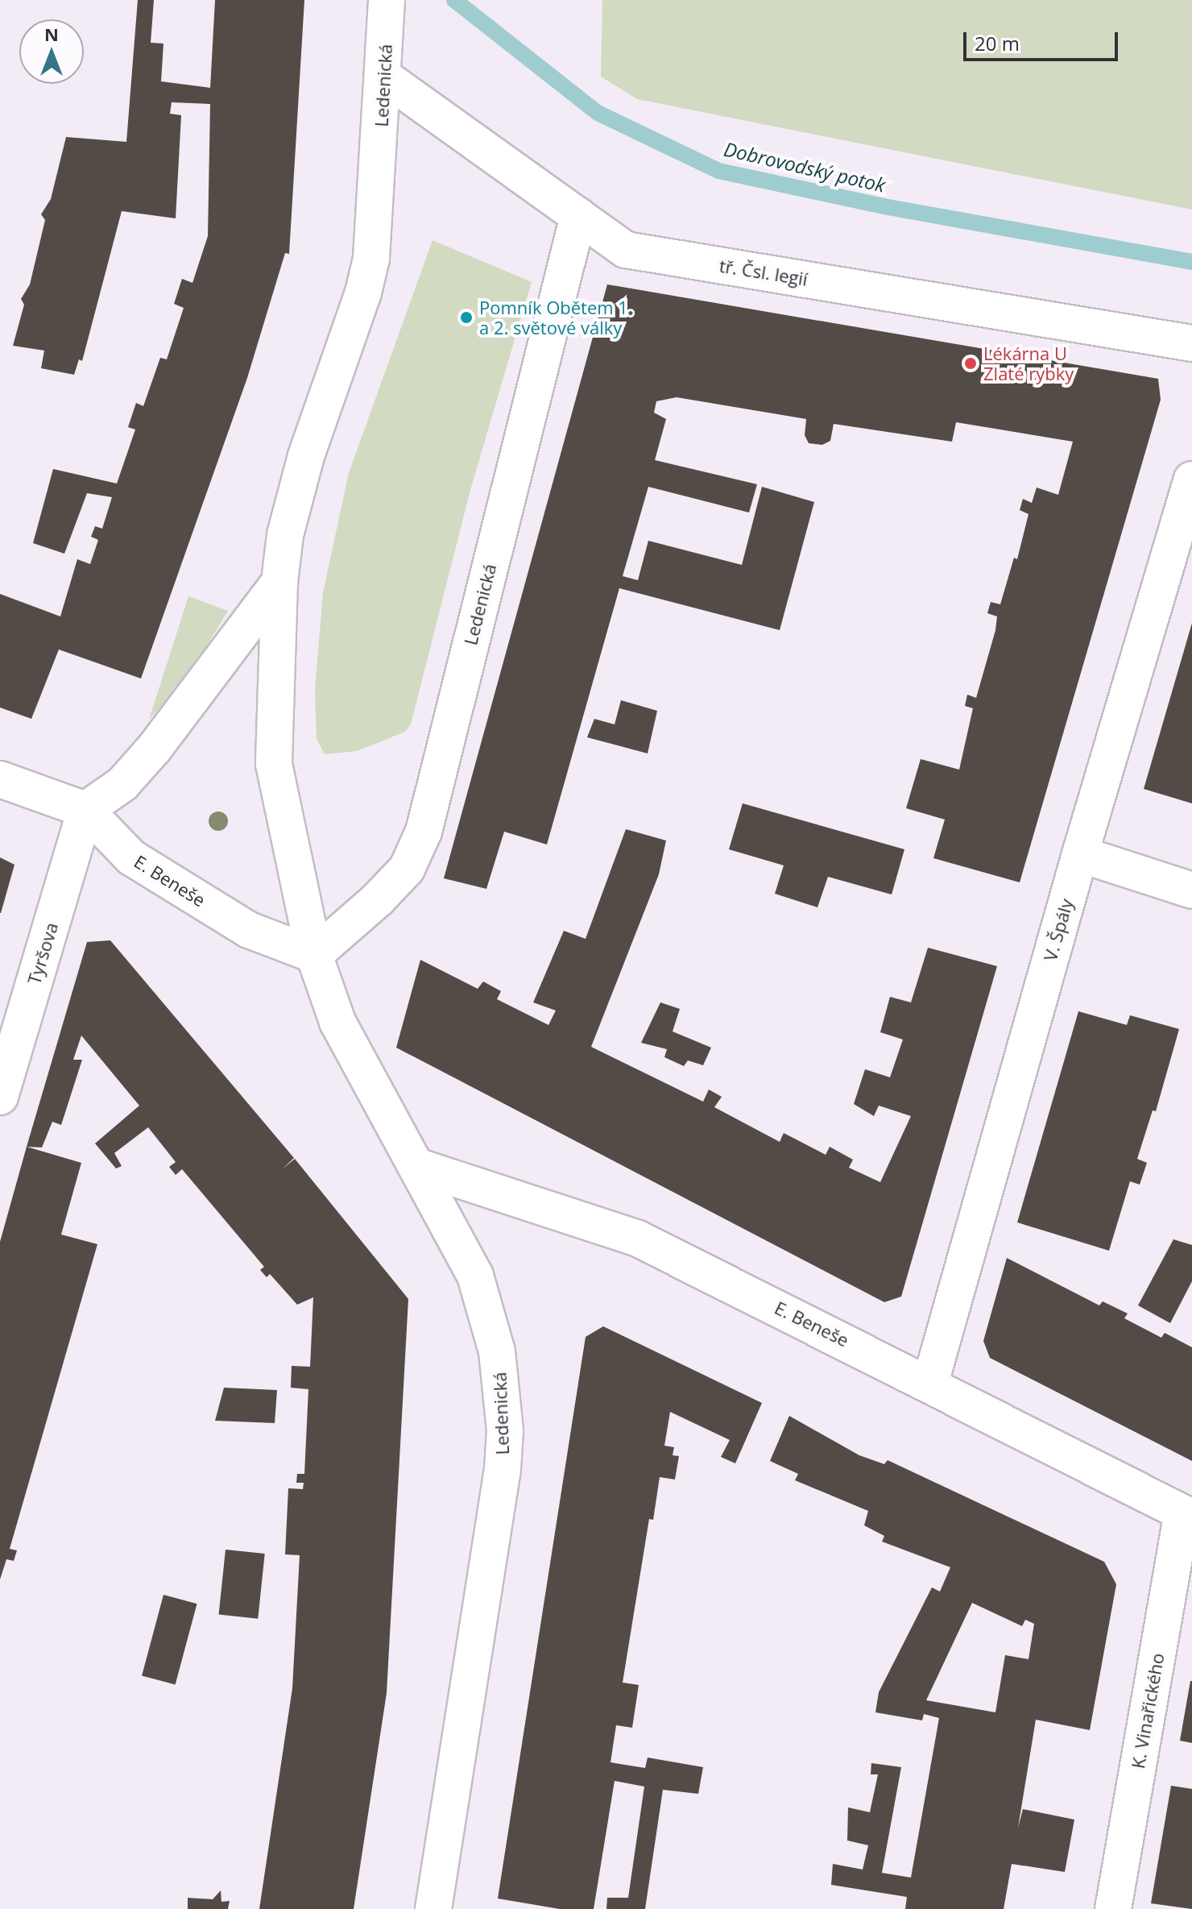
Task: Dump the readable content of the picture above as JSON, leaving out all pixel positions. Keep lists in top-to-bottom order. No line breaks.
{"streets":{"street":["Ledenická","tř. Čsl. legií","E. Beneše","V. Špály","Tyršova","K. Vinařického"]},"crossings":[["Ledenická","tř. Čsl. legií"],["Ledenická","E. Beneše"],["E. Beneše","V. Špály"],["E. Beneše","Tyršova"],["E. Beneše","K. Vinařického"]],"water":["Dobrovodský potok"],"places":["Pomník Obětem 1. a 2. světové války","Lékárna U Zlaté rybky"],"scale_bar":"20 m","north":"top"}
